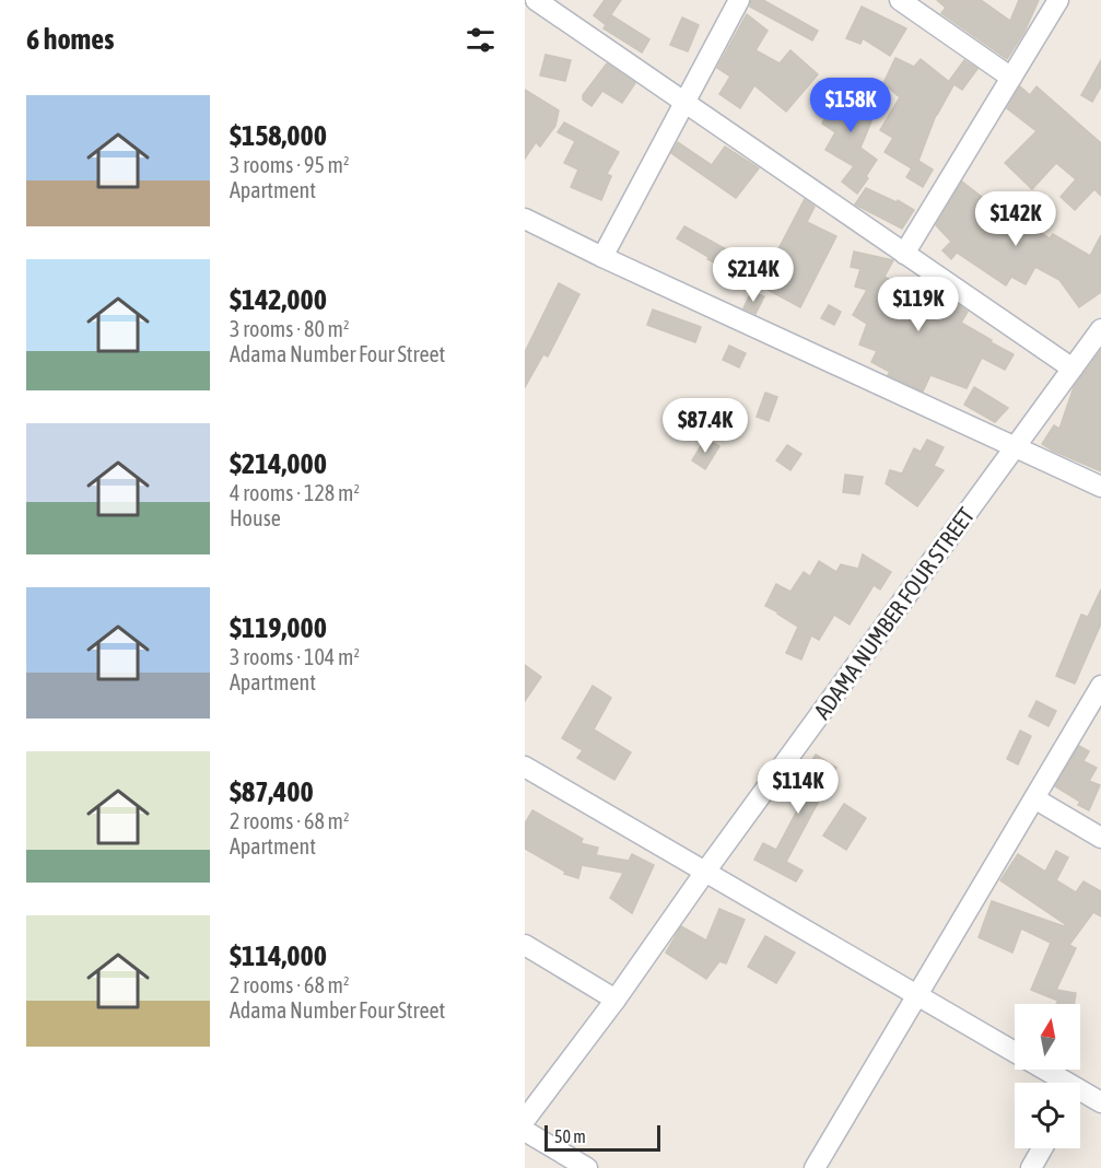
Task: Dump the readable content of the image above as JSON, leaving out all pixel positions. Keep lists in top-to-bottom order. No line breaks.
{"streets":{"street":["ADAMA NUMBER FOUR STREET"]},"scale_bar":"50 m","north":"top","page":{"heading":"6 homes","price":["$158K","$142K","$214K","$119K","$87.4K","$114K"],"list":[{"name":"$158,000","note":"3 rooms · 95 m² · Apartment"},{"name":"$142,000","note":"3 rooms · 80 m² · Adama Number Four Street"},{"name":"$214,000","note":"4 rooms · 128 m² · House"},{"name":"$119,000","note":"3 rooms · 104 m² · Apartment"},{"name":"$87,400","note":"2 rooms · 68 m² · Apartment"},{"name":"$114,000","note":"2 rooms · 68 m² · Adama Number Four Street"}],"scale":"50 m"}}
